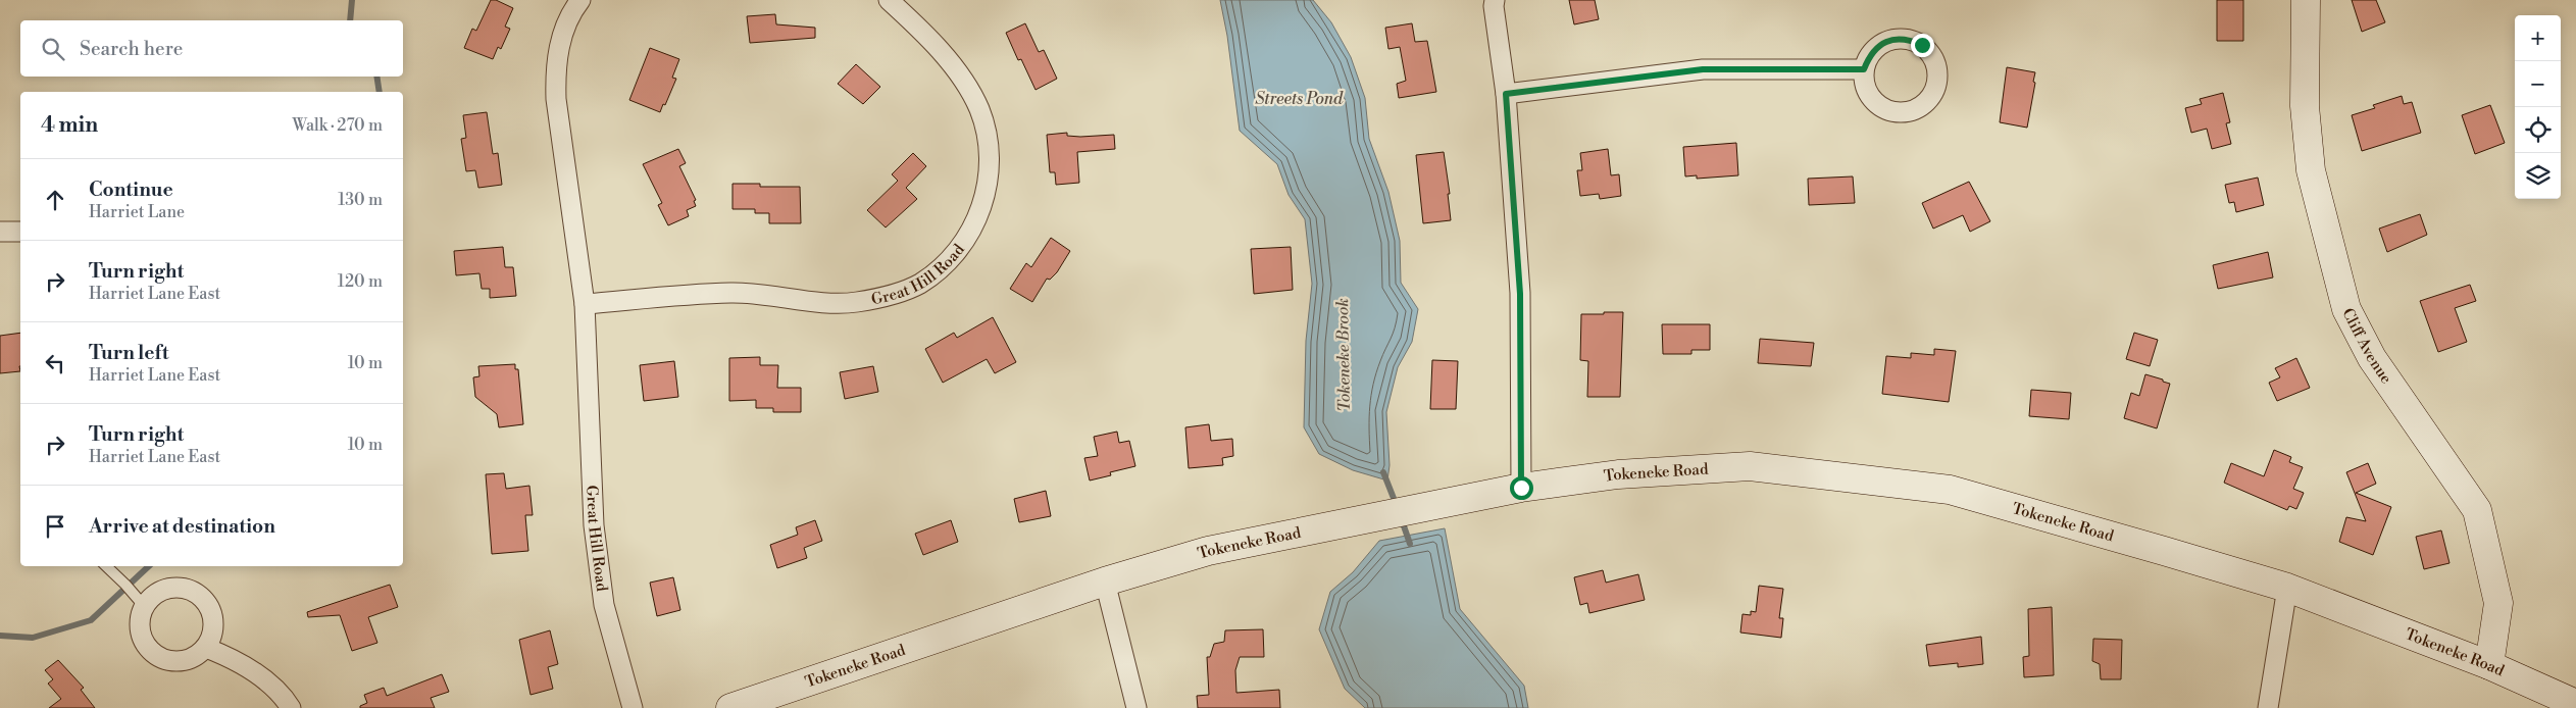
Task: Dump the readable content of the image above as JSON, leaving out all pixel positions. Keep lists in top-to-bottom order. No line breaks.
{"streets":{"main road":["Cliff Avenue","Tokeneke Road"],"street":["Great Hill Road"]},"crossings":[["Cliff Avenue","Tokeneke Road"]],"water":["Streets Pond","Tokeneke Brook"],"page":{"map_buttons":["+","−"],"search":"Search here","heading":["4 min","Walk · 270 m"],"list":[["Continue","Harriet Lane","130 m"],["Turn right","Harriet Lane East","120 m"],["Turn left","Harriet Lane East","10 m"],["Turn right","Harriet Lane East","10 m"],"Arrive at destination"]}}
